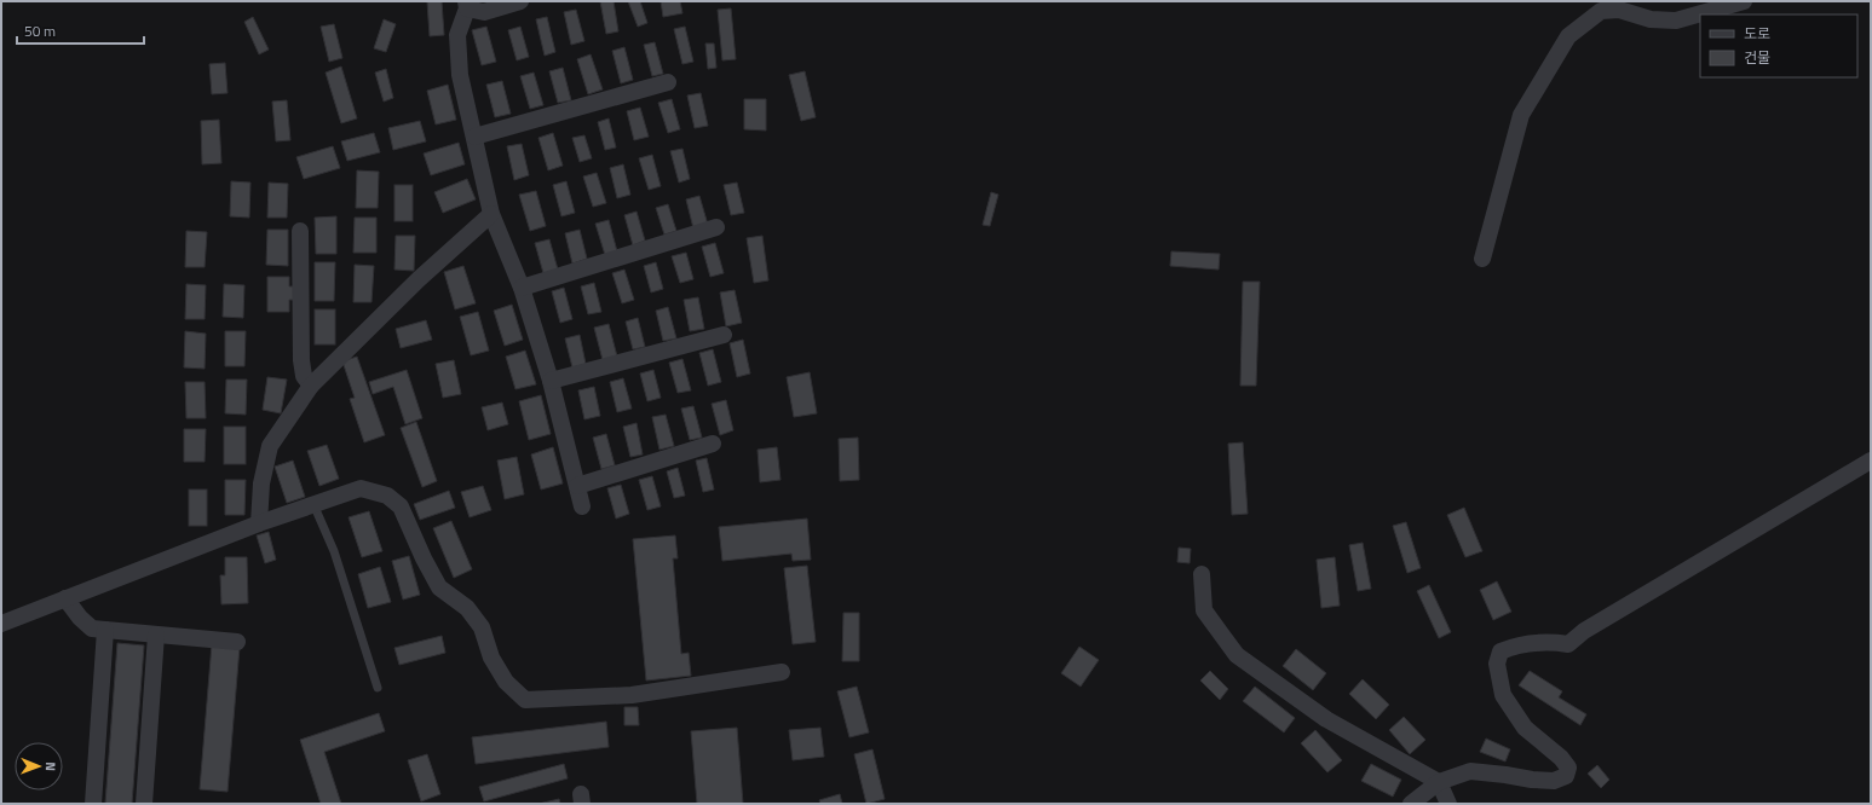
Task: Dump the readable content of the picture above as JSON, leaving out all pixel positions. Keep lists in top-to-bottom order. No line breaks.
{"legend":["도로","건물"],"scale_bar":"50 m","north":"right"}
